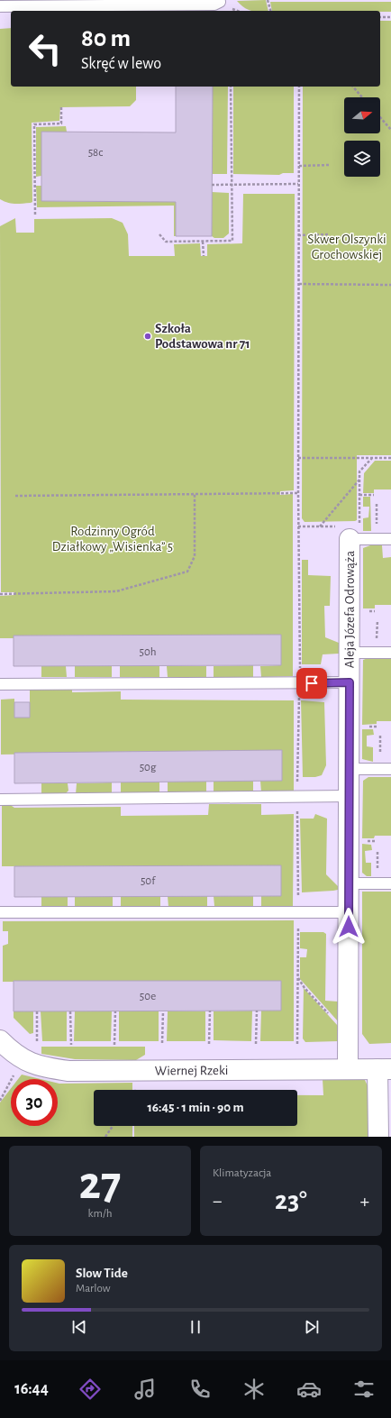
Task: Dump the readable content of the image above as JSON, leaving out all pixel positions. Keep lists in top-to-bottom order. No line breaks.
{"streets":{"street":["Aleja Józefa Odrowąża","Wiernej Rzeki"]},"crossings":[["Aleja Józefa Odrowąża","Wiernej Rzeki"]],"parks":["Skwer Olszynki Grochowskiej","Rodzinny Ogród Działkowy „Wisienka” 5"],"places":["Szkoła Podstawowa nr 71"],"house_numbers":["58c","50h","50g","50f","50e"],"north":"right","page":{"turn":["80 m","Skręć w lewo"],"limit":"30","trip":"16:45 · 1 min · 90 m","tile":[["27","km/h"],"Klimatyzacja"],"heat":["−","23°","+"],"song":["Slow Tide","Marlow"],"tabs":"16:44"}}
